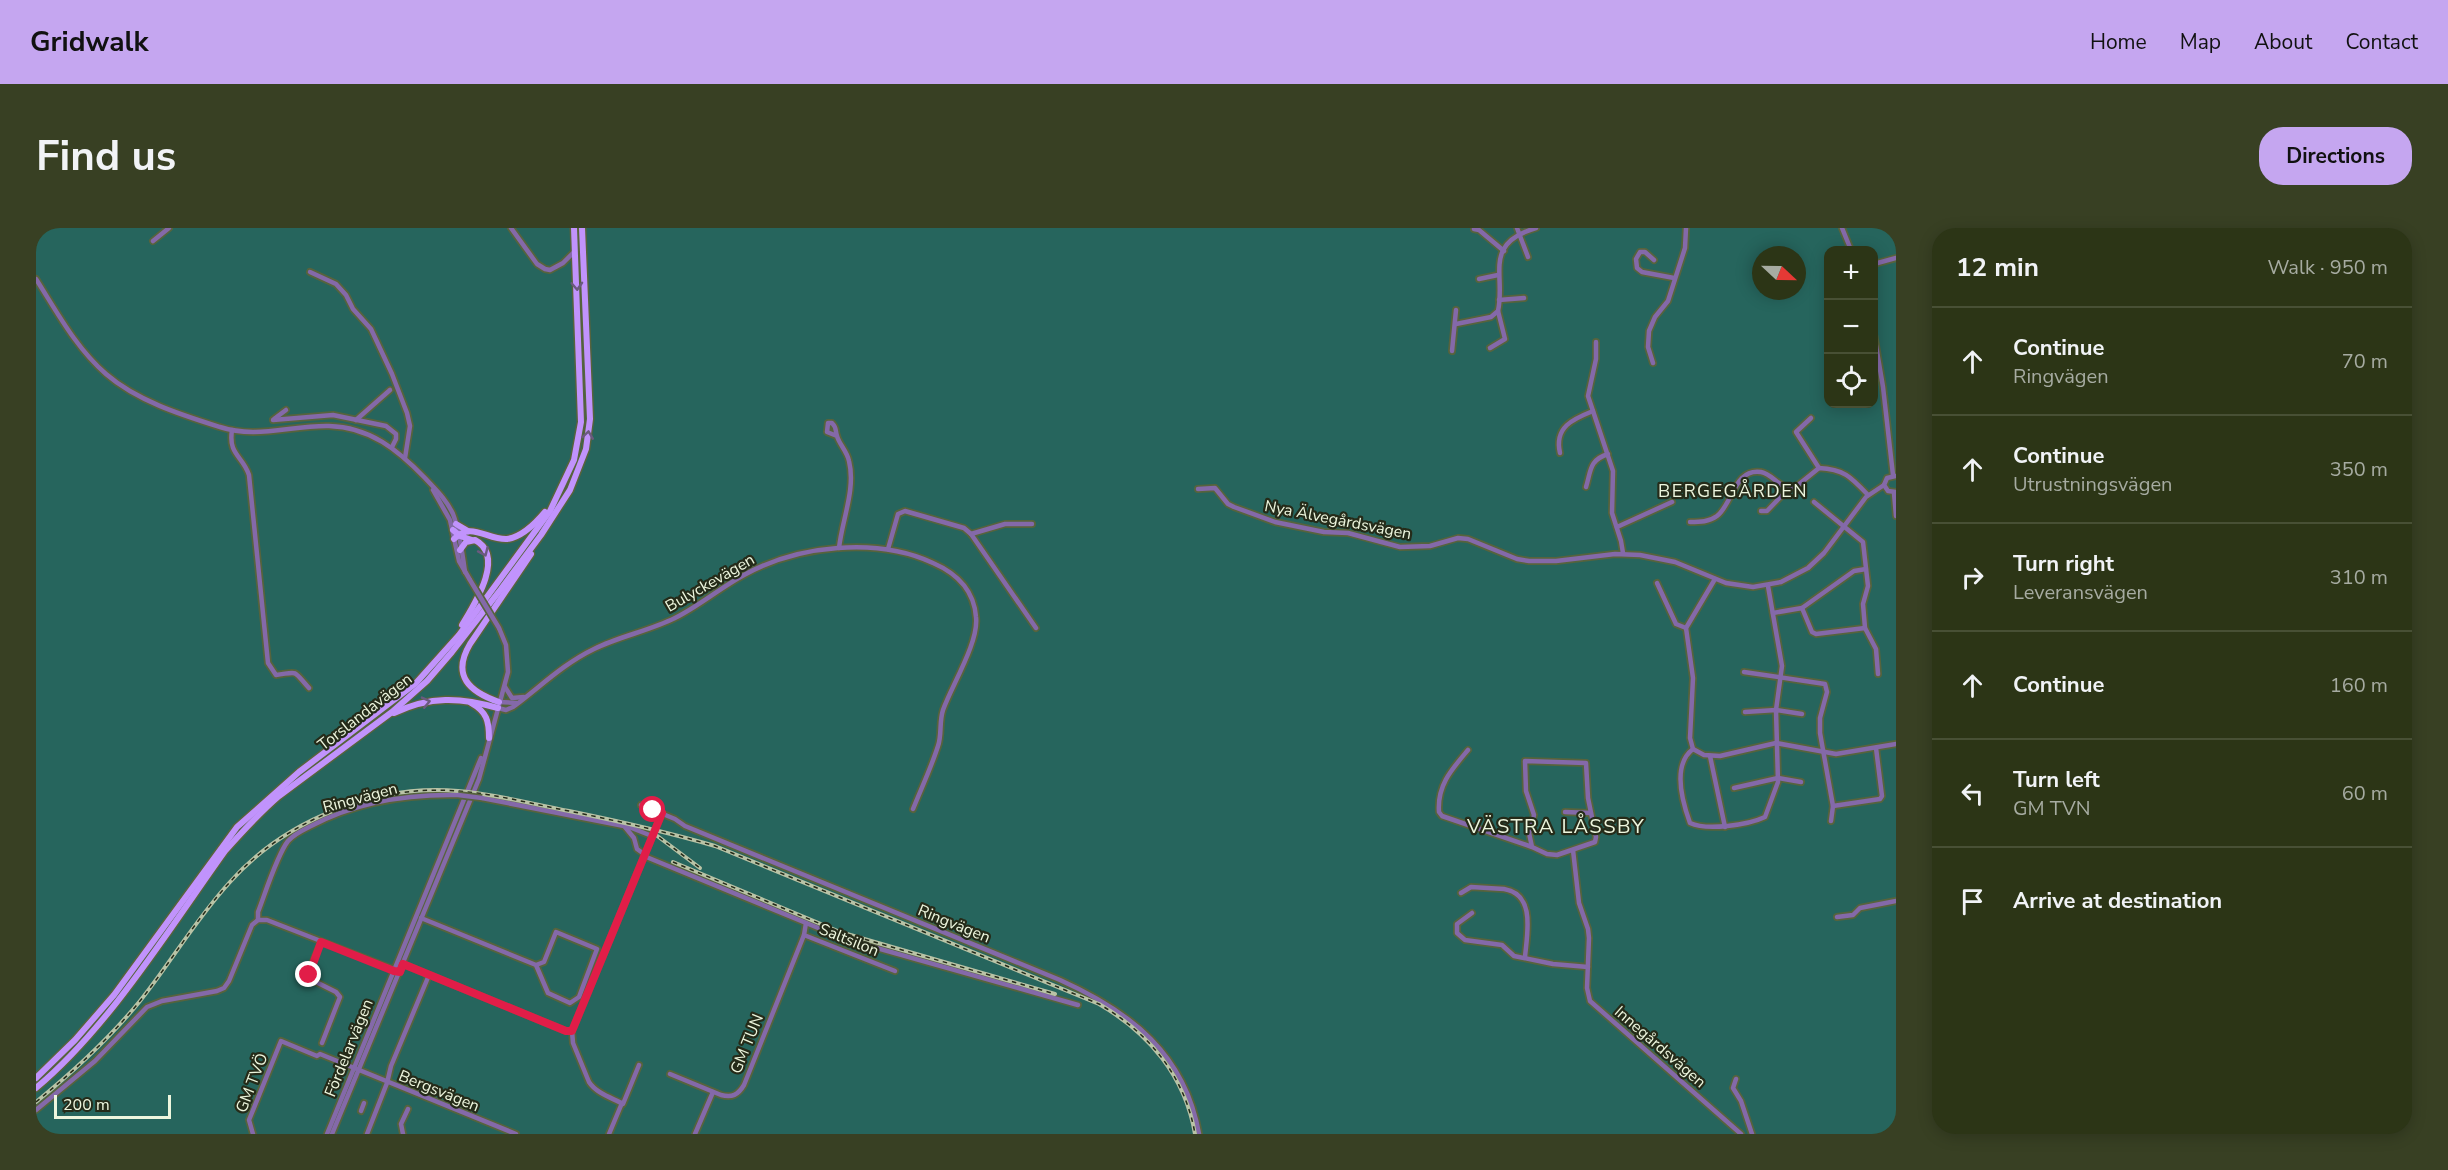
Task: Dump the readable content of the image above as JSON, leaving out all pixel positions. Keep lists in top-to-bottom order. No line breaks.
{"streets":{"main road":["Torslandavägen"],"street":["Nya Älvegårdsvägen","Bulyckevägen","Ringvägen","Saltsilon","GM TUN","Innegårdsvägen","Fördelarvägen","GM TVÖ","Bergsvägen"]},"crossings":[["Saltsilon","GM TUN"],["Fördelarvägen","Bergsvägen"],["GM TVÖ","Bergsvägen"]],"districts":["BERGEGÅRDEN","VÄSTRA LÅSSBY"],"scale_bar":"200 m","north":"right","page":{"header":"Gridwalk","nav":["Home","Map","About","Contact"],"buttons":"Directions","title":"Find us","heading":["12 min","Walk · 950 m"],"map_buttons":["+","−"],"list":[["Continue","Ringvägen","70 m"],["Continue","Utrustningsvägen","350 m"],["Turn right","Leveransvägen","310 m"],["Continue","160 m"],["Turn left","GM TVN","60 m"],"Arrive at destination"],"scale":"200 m"}}
